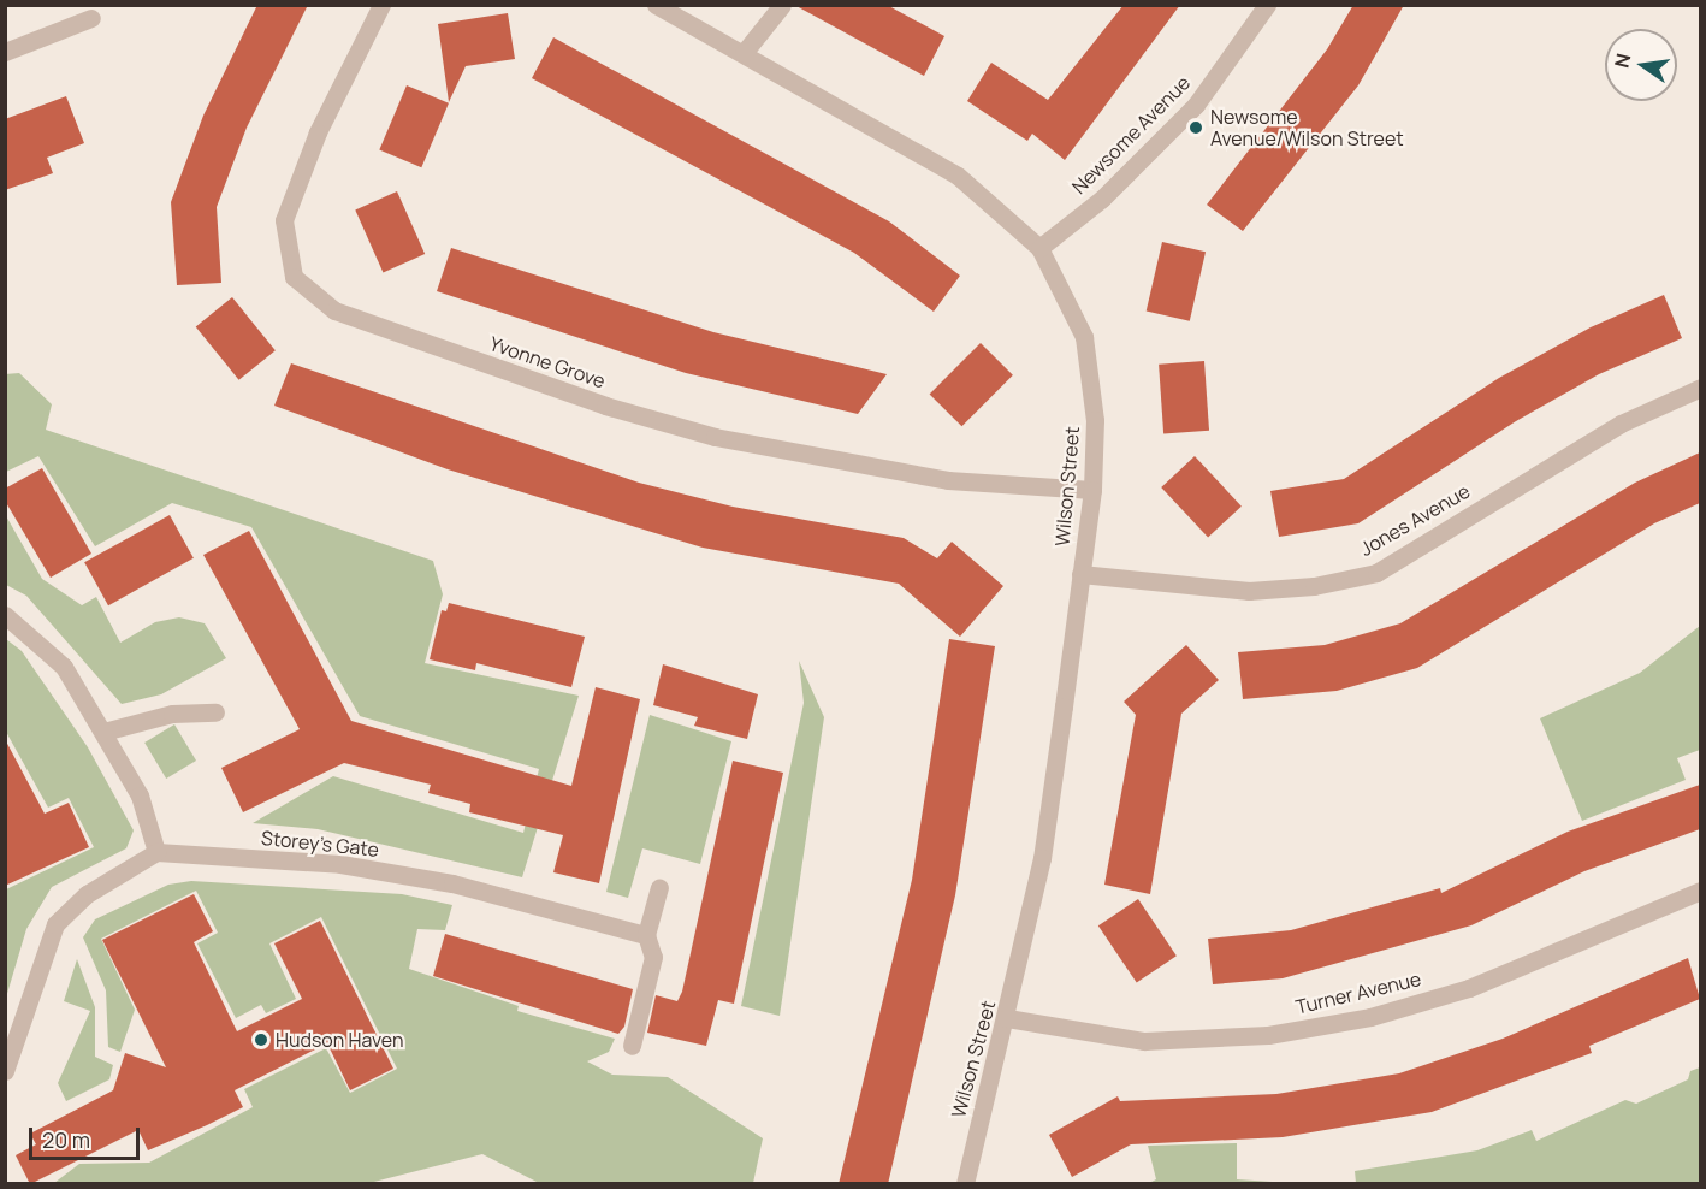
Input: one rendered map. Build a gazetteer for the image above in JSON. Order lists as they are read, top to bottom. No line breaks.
{"streets":{"street":["Newsome Avenue","Yvonne Grove","Wilson Street","Jones Avenue","Storey's Gate","Turner Avenue"]},"crossings":[["Newsome Avenue","Wilson Street"],["Yvonne Grove","Wilson Street"],["Wilson Street","Jones Avenue"],["Wilson Street","Turner Avenue"]],"places":["Newsome Avenue/Wilson Street","Hudson Haven"],"scale_bar":"20 m","north":"left"}
